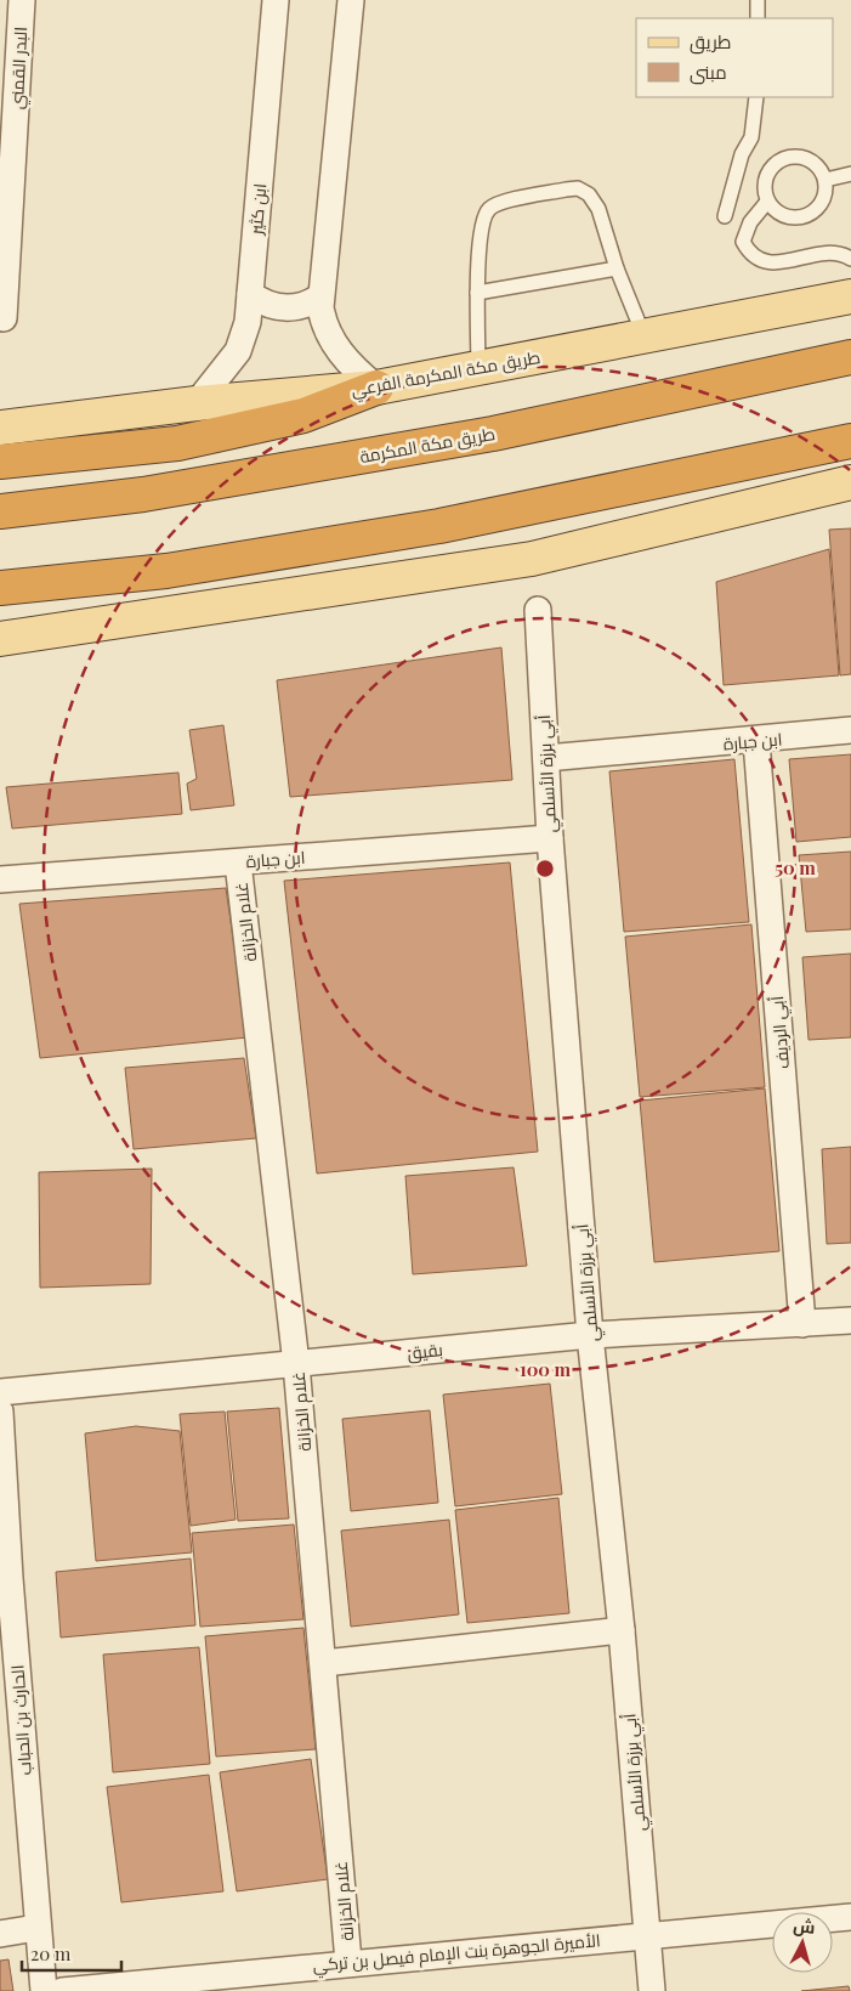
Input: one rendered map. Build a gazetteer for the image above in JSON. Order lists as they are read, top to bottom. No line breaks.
{"streets":{"highway":["طريق مكة المكرمة"],"main road":["طريق مكة المكرمة الفرعي"],"street":["البدر القمني","ابن كثير","ابن جبارة","أبي برزة الأسلمي","غلام الخزانة","أبي الرديف","بقيق","الحارث بن الحباب","الأميرة الجوهرة بنت الإمام فيصل بن تركي"]},"crossings":[["ابن كثير","طريق مكة المكرمة الفرعي"],["ابن جبارة","أبي برزة الأسلمي"],["ابن جبارة","غلام الخزانة"],["ابن جبارة","أبي الرديف"],["أبي برزة الأسلمي","بقيق"],["أبي برزة الأسلمي","الأميرة الجوهرة بنت الإمام فيصل بن تركي"],["غلام الخزانة","بقيق"],["غلام الخزانة","الأميرة الجوهرة بنت الإمام فيصل بن تركي"],["أبي الرديف","بقيق"]],"legend":["طريق","مبنى"],"scale_bar":"20 m","north":"top","rings":["50 m","100 m"]}
